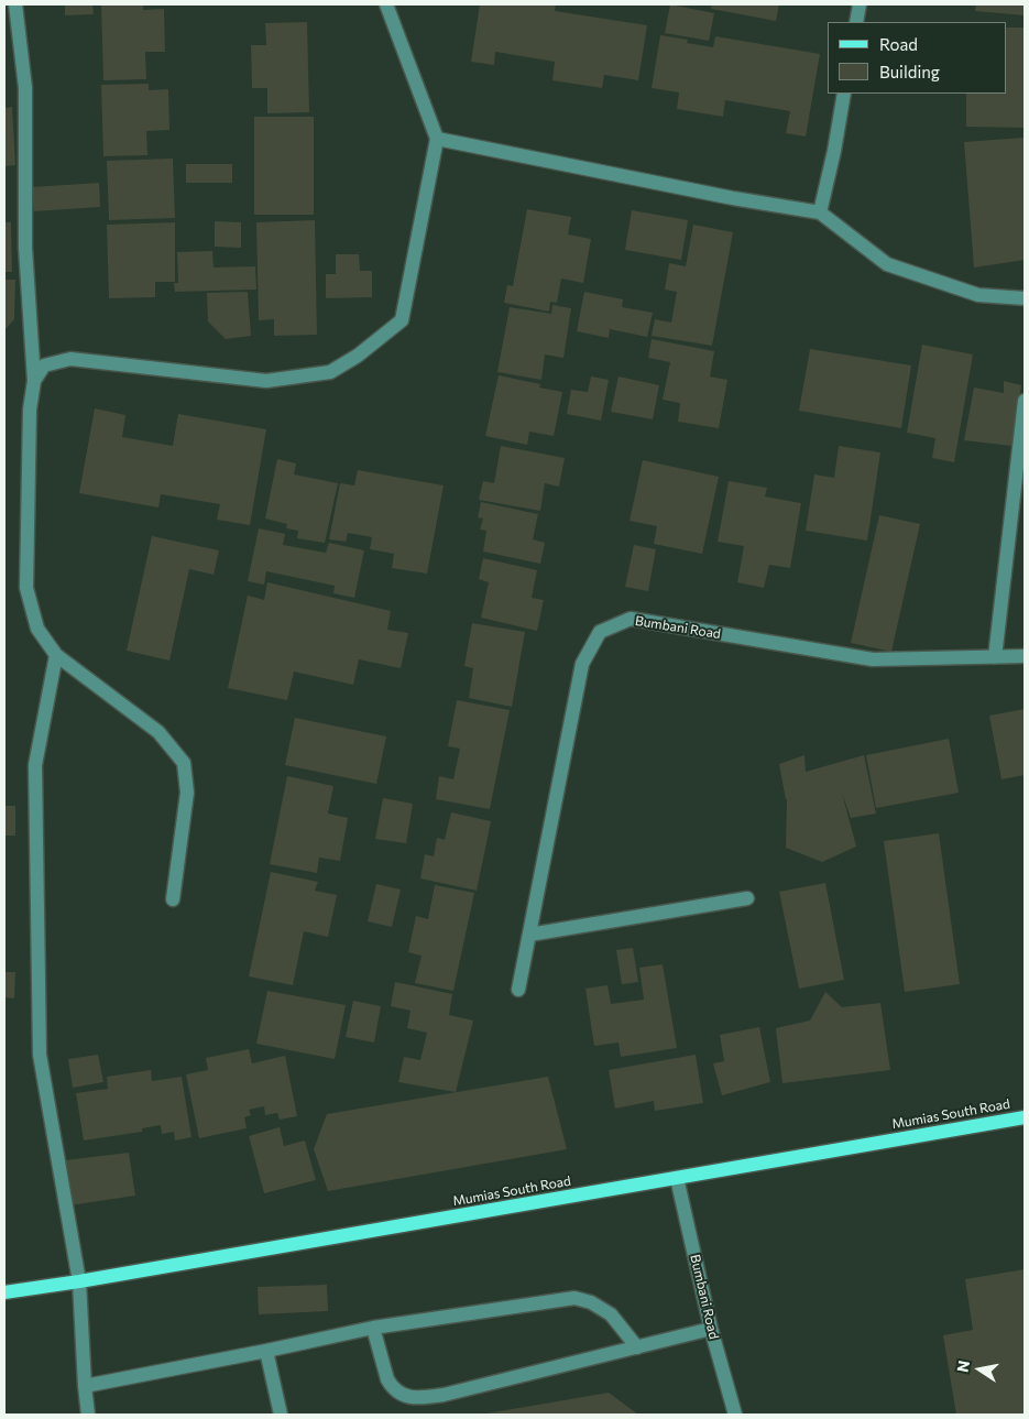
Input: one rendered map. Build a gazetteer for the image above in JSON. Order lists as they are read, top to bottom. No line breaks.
{"streets":{"main road":["Mumias South Road"],"street":["Bumbani Road"]},"crossings":[["Bumbani Road","Mumias South Road"]],"legend":["Road","Building"],"north":"left"}
